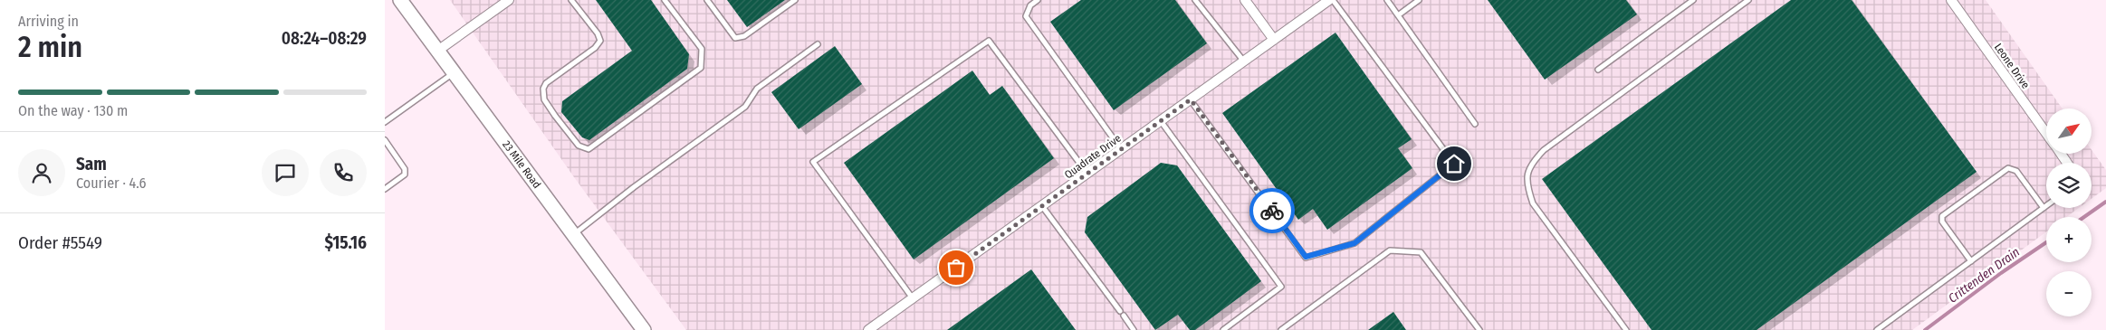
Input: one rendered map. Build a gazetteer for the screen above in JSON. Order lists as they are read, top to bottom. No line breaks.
{"streets":{"main road":["23 Mile Road"],"street":["Leone Drive","Quadrate Drive"]},"water":["Crittenden Drain"],"north":"top right","page":{"heading":["2 min","Arriving in","08:24–08:29"],"panel":["Sam","Courier · 4.6","Order #5549","$15.16"],"bar":"On the way · 130 m","map_buttons":["+","−"]}}
